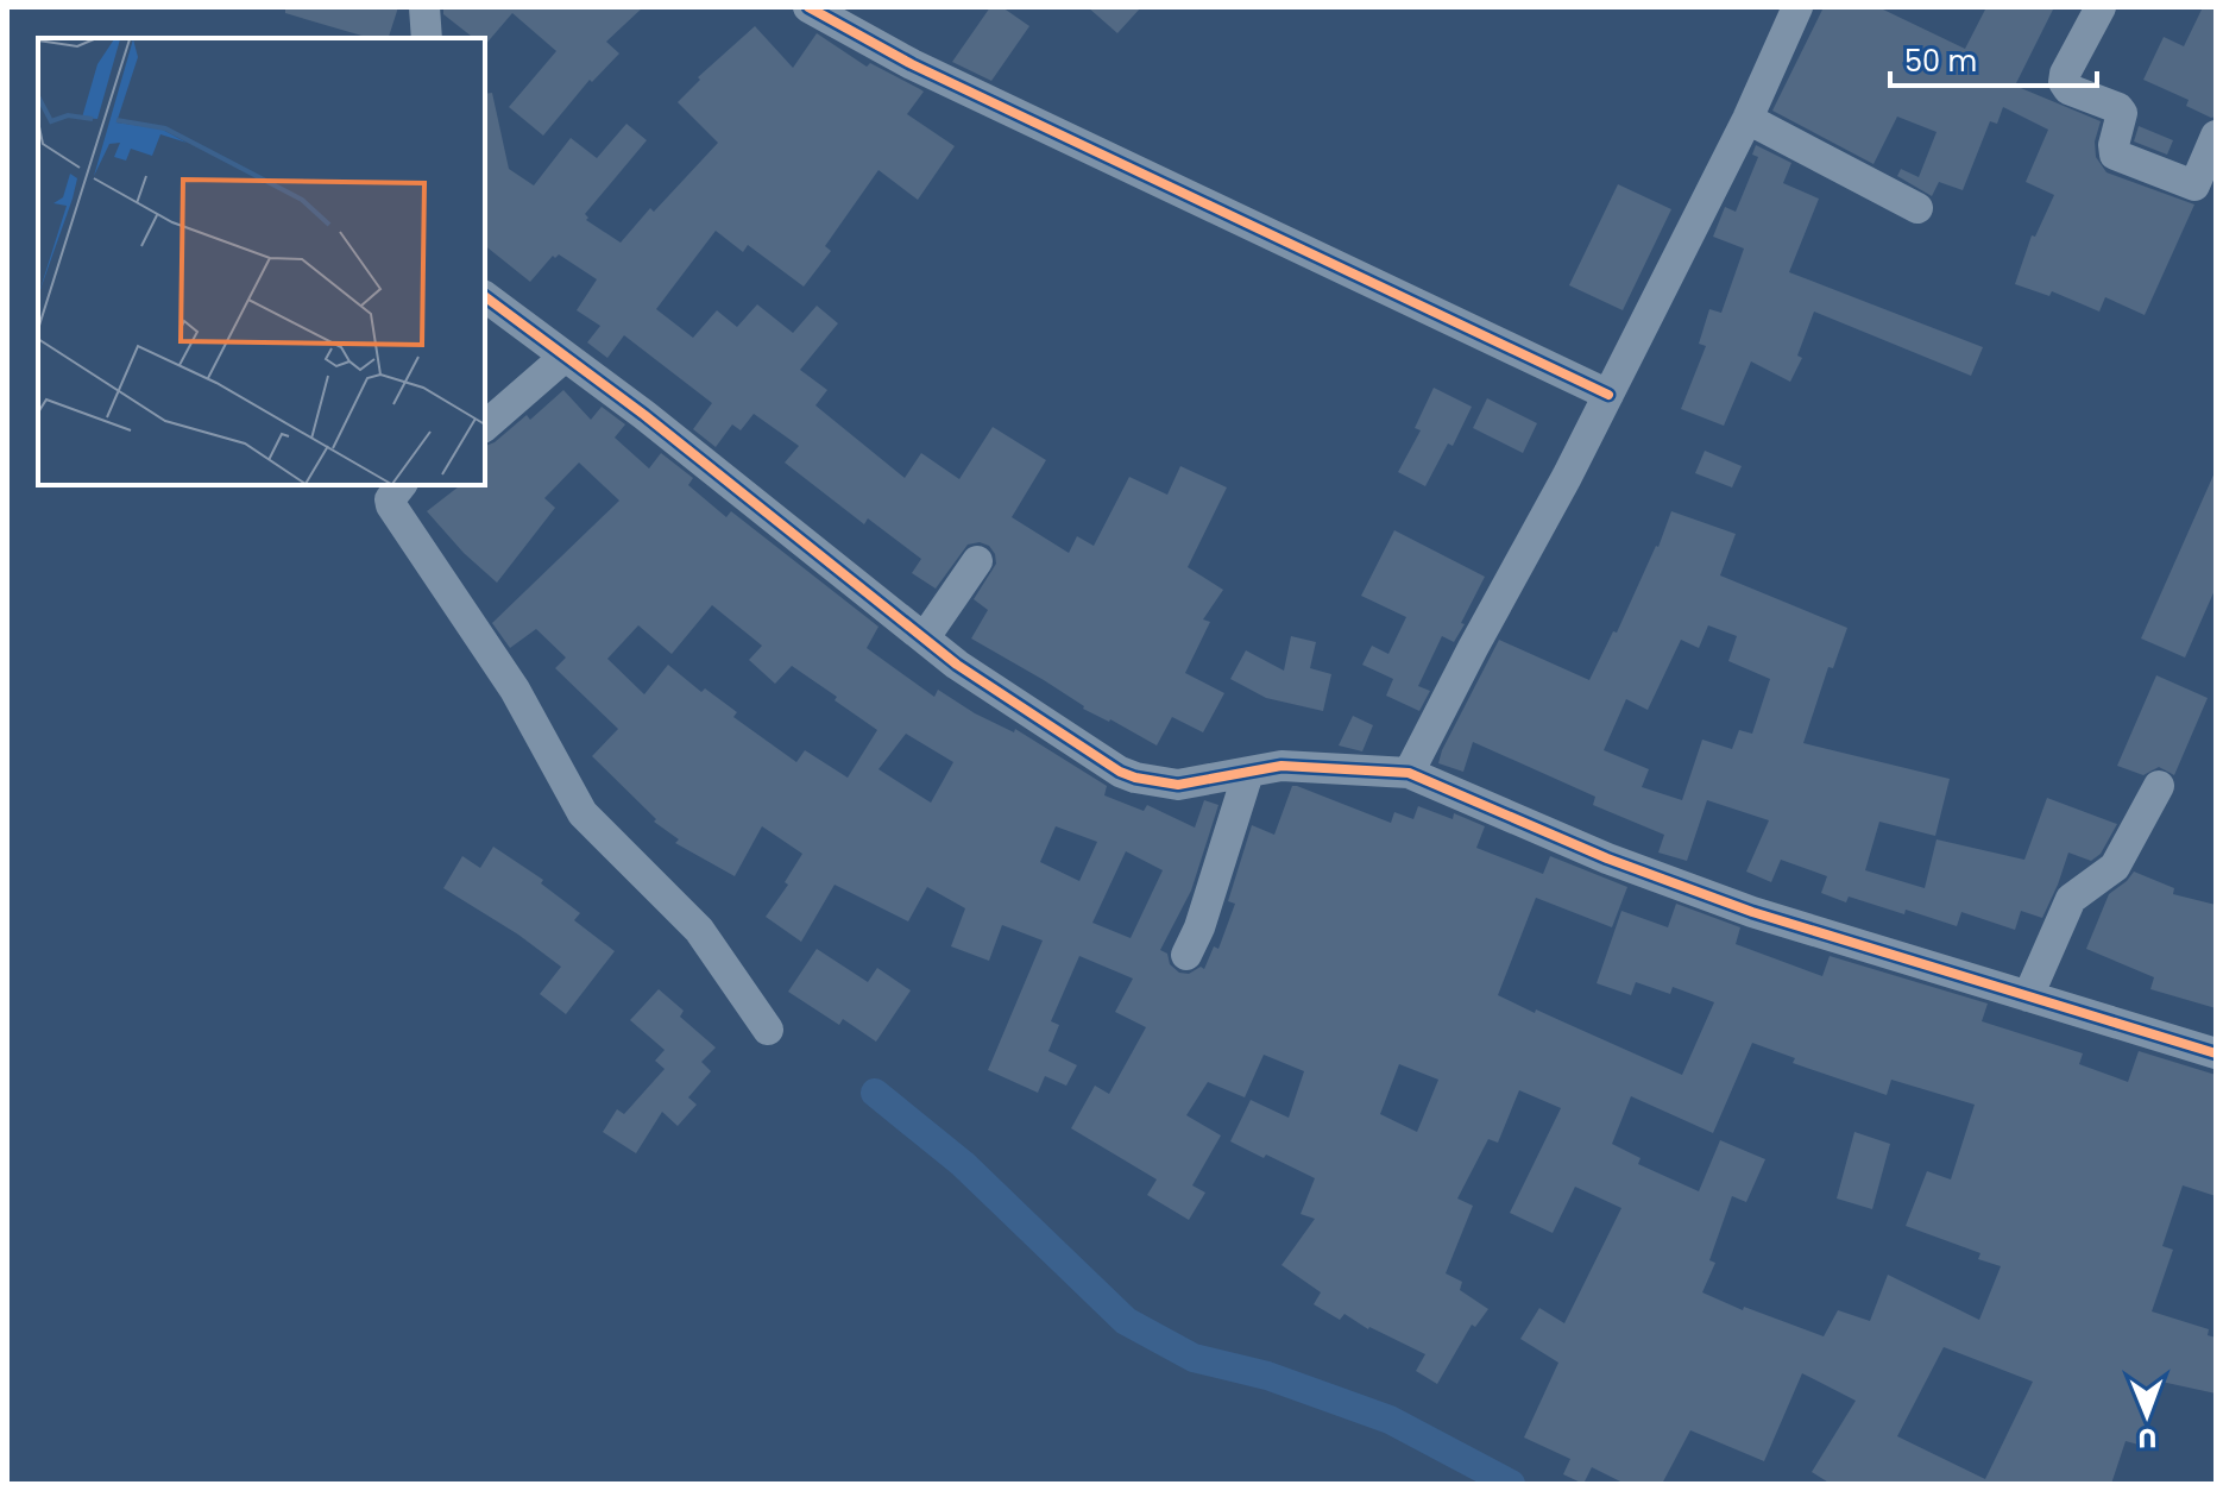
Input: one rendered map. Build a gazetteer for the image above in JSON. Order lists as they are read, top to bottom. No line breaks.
{"scale_bar":"50 m","north":"bottom"}
